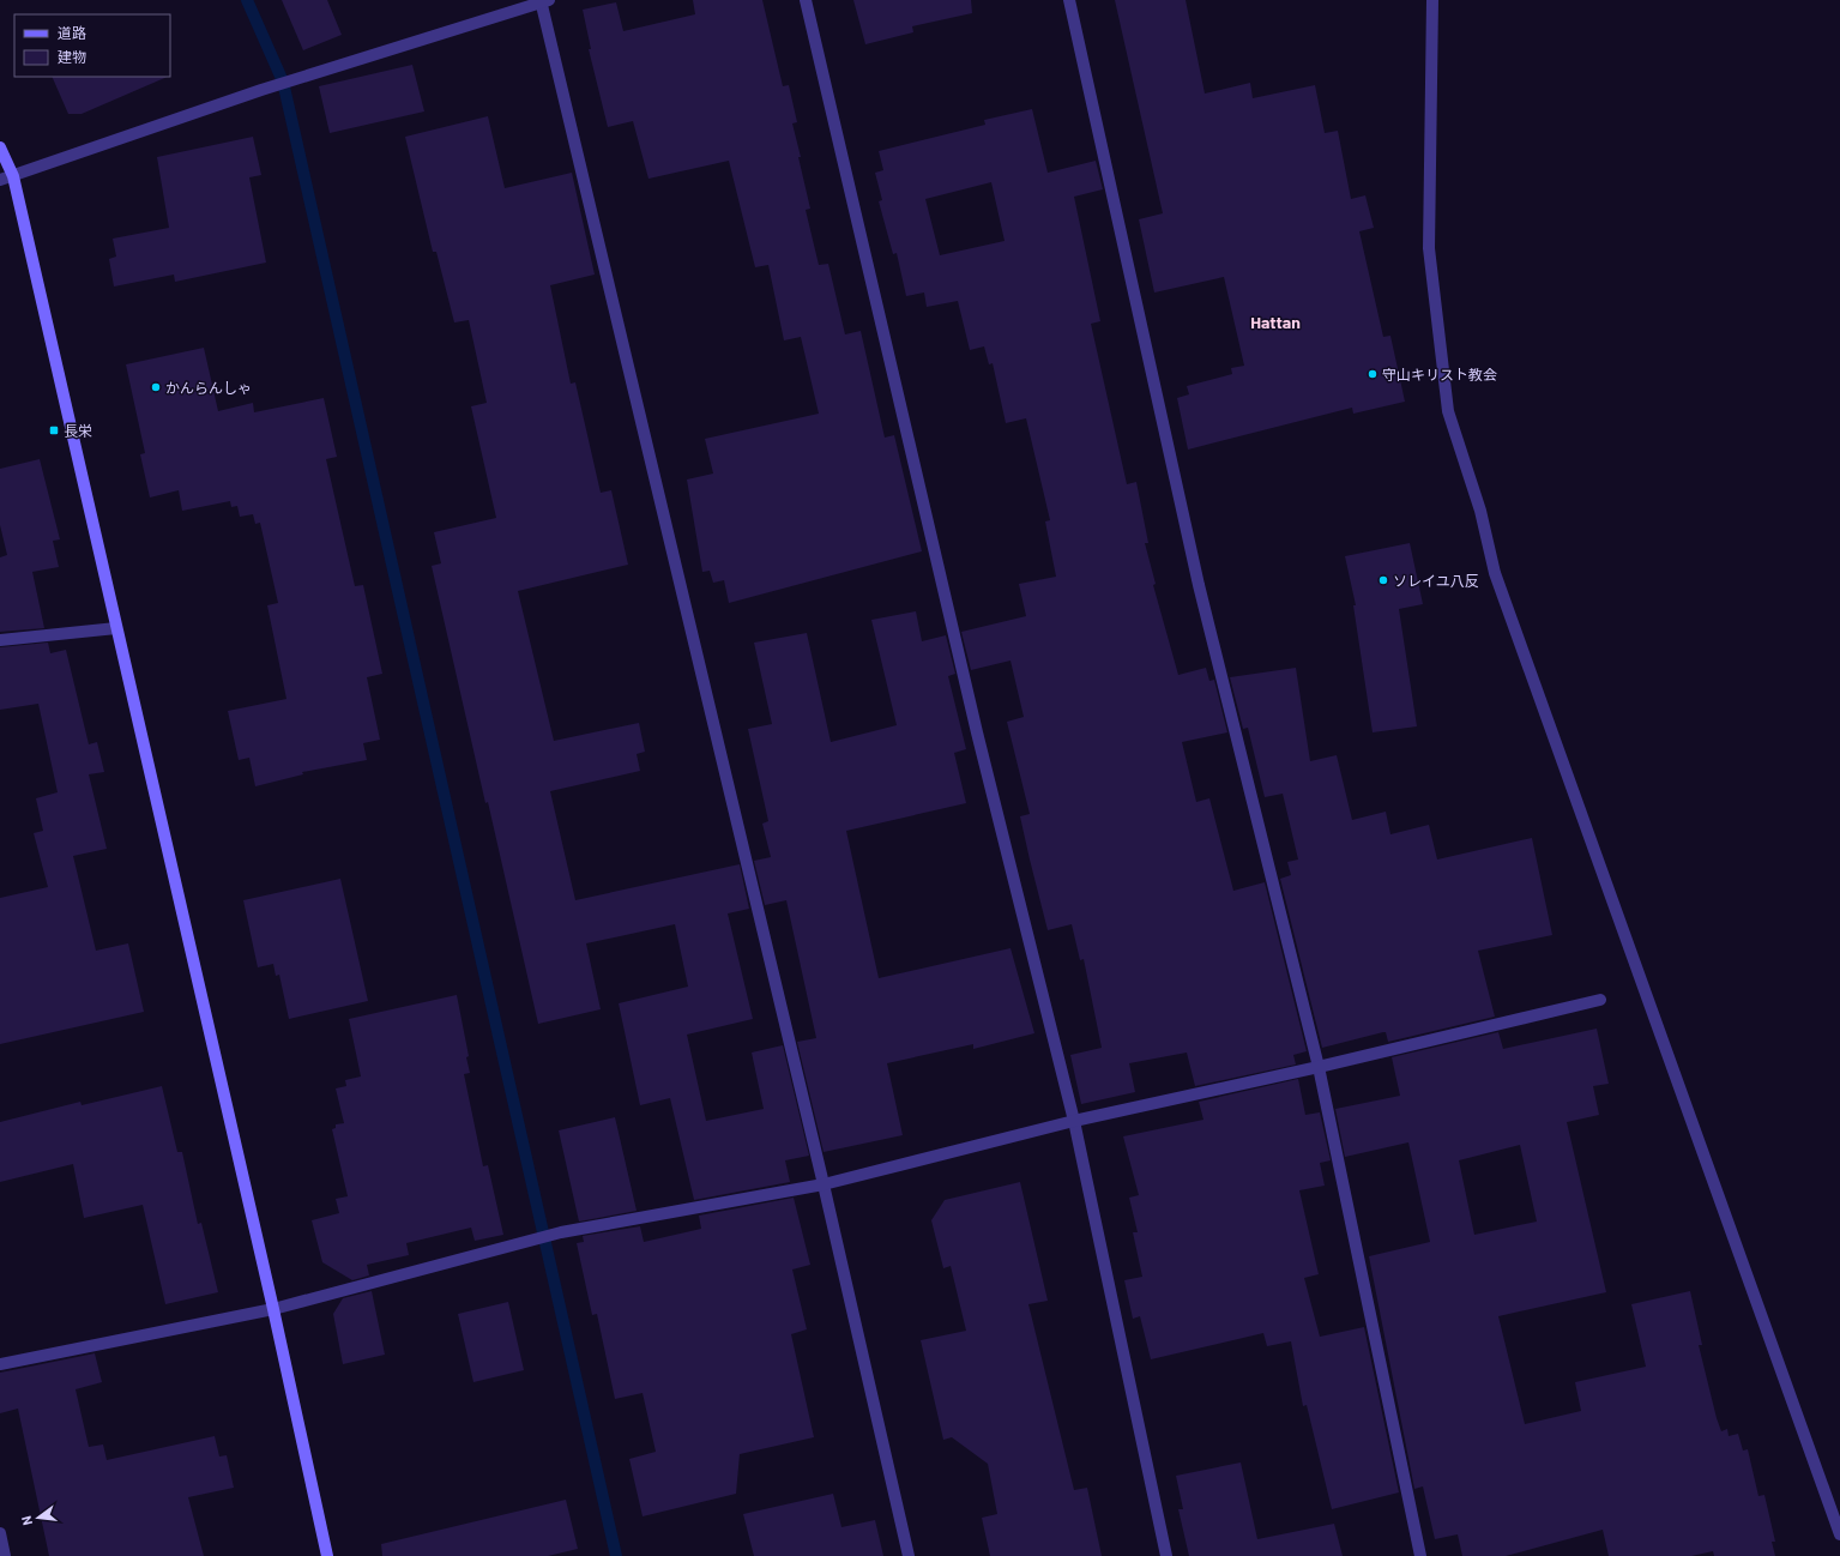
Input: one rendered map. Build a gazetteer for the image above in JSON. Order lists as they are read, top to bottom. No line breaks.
{"districts":["Hattan"],"places":{"other":["守山キリスト教会","かんらんしゃ","ソレイユ八反"],"transit":["長栄"]},"legend":["道路","建物"],"north":"left"}
